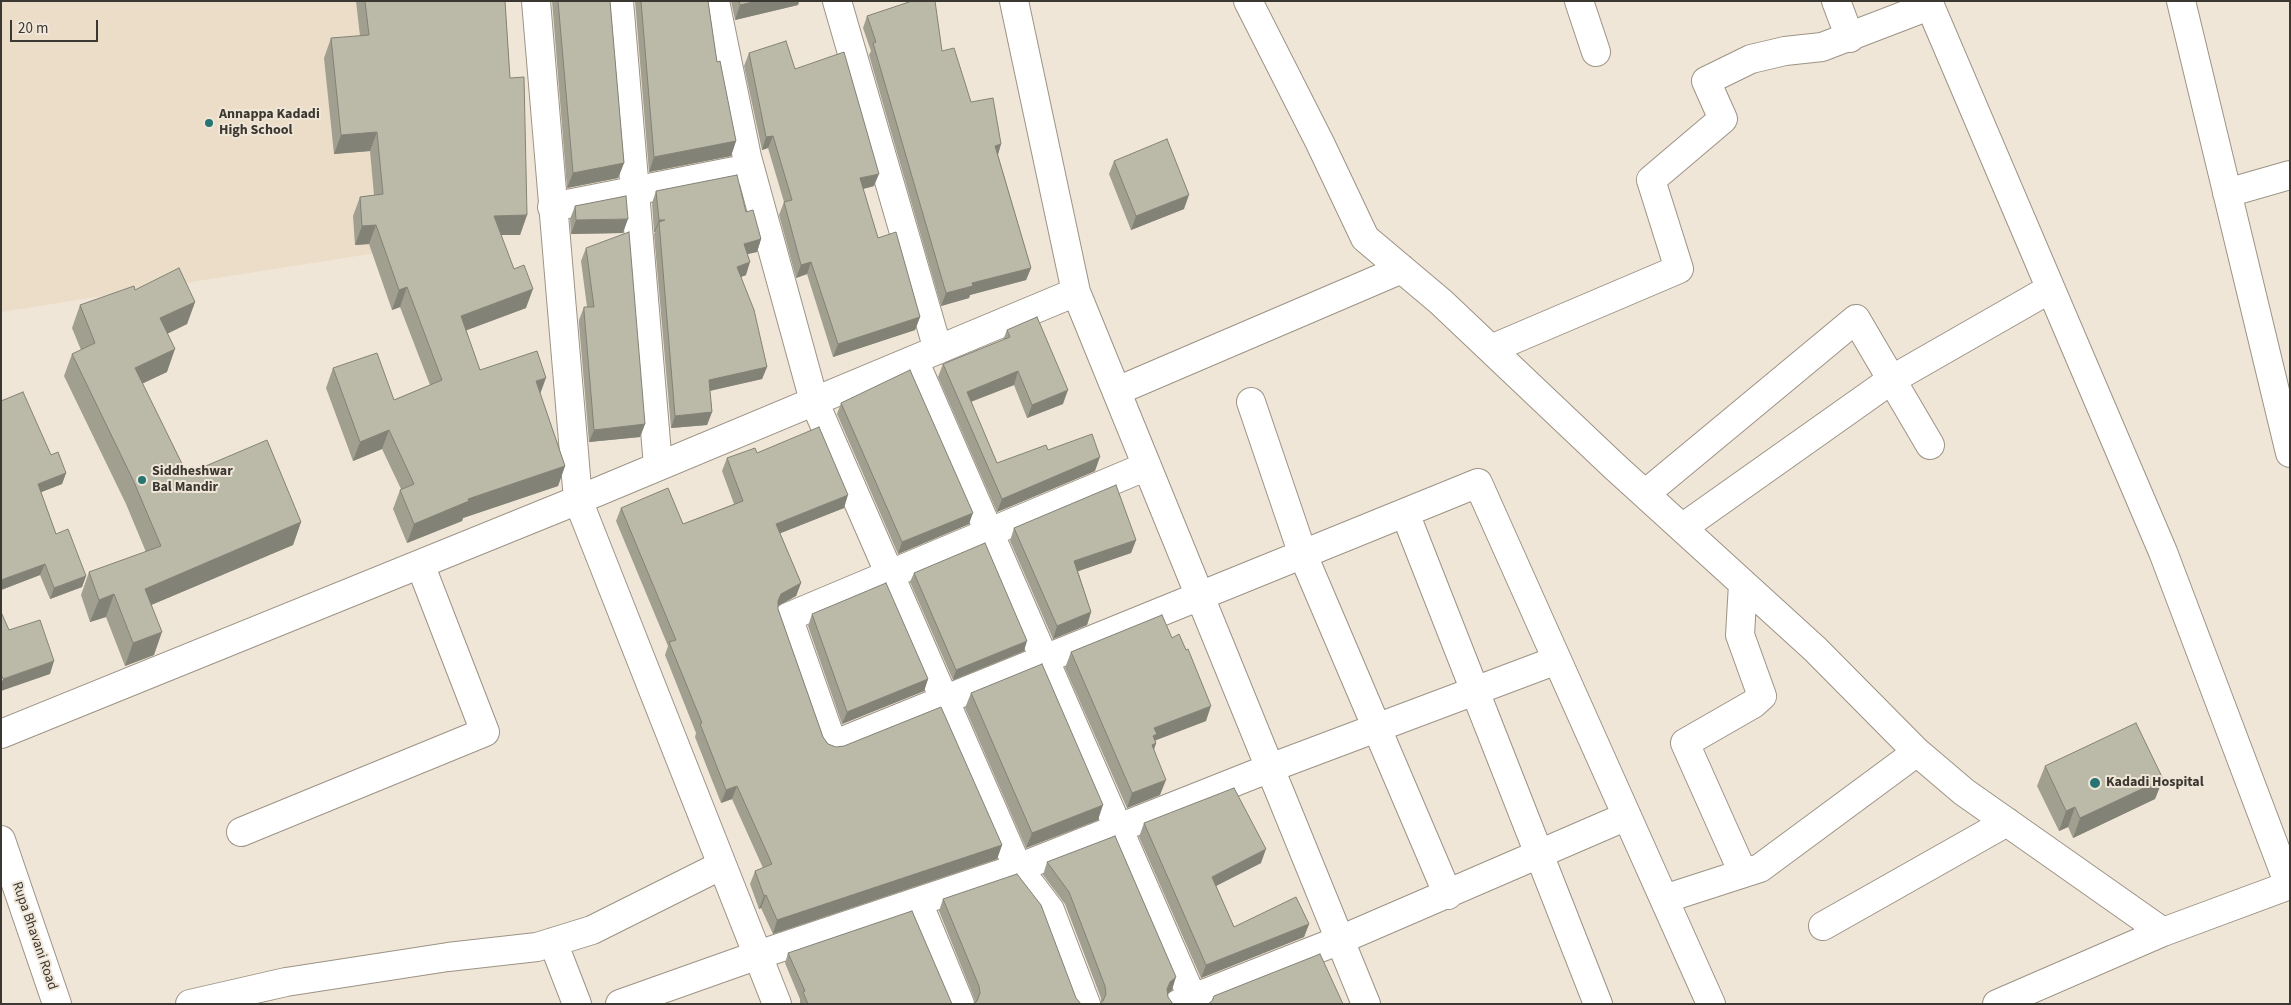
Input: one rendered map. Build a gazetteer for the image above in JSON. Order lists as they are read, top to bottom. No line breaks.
{"streets":{"street":["Rupa Bhavani Road"]},"places":["Annappa Kadadi High School","Siddheshwar Bal Mandir","Kadadi Hospital"],"scale_bar":"20 m"}
